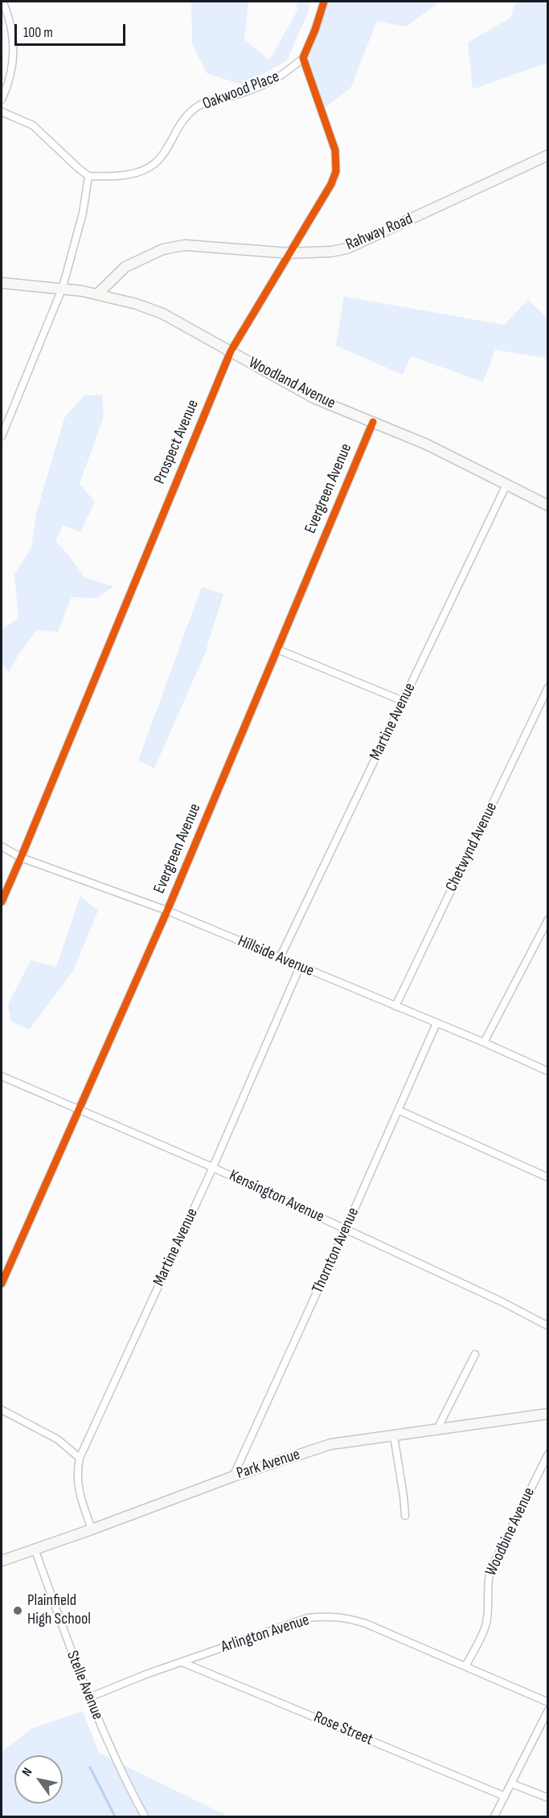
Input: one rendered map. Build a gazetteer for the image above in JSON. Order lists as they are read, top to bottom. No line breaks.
{"streets":{"street":["Oakwood Place","Rahway Road","Woodland Avenue","Prospect Avenue","Evergreen Avenue","Martine Avenue","Chetwynd Avenue","Hillside Avenue","Kensington Avenue","Thornton Avenue","Park Avenue","Woodbine Avenue","Arlington Avenue","Stelle Avenue","Rose Street"]},"crossings":[["Oakwood Place","Prospect Avenue"],["Rahway Road","Woodland Avenue"],["Rahway Road","Prospect Avenue"],["Woodland Avenue","Prospect Avenue"],["Woodland Avenue","Evergreen Avenue"],["Woodland Avenue","Martine Avenue"],["Prospect Avenue","Hillside Avenue"],["Evergreen Avenue","Hillside Avenue"],["Evergreen Avenue","Kensington Avenue"],["Martine Avenue","Hillside Avenue"],["Martine Avenue","Kensington Avenue"],["Martine Avenue","Park Avenue"],["Chetwynd Avenue","Hillside Avenue"],["Hillside Avenue","Thornton Avenue"],["Kensington Avenue","Thornton Avenue"],["Thornton Avenue","Park Avenue"],["Park Avenue","Stelle Avenue"],["Woodbine Avenue","Arlington Avenue"],["Arlington Avenue","Stelle Avenue"],["Arlington Avenue","Rose Street"]],"places":["Plainfield High School"],"scale_bar":"100 m","north":"top left"}
